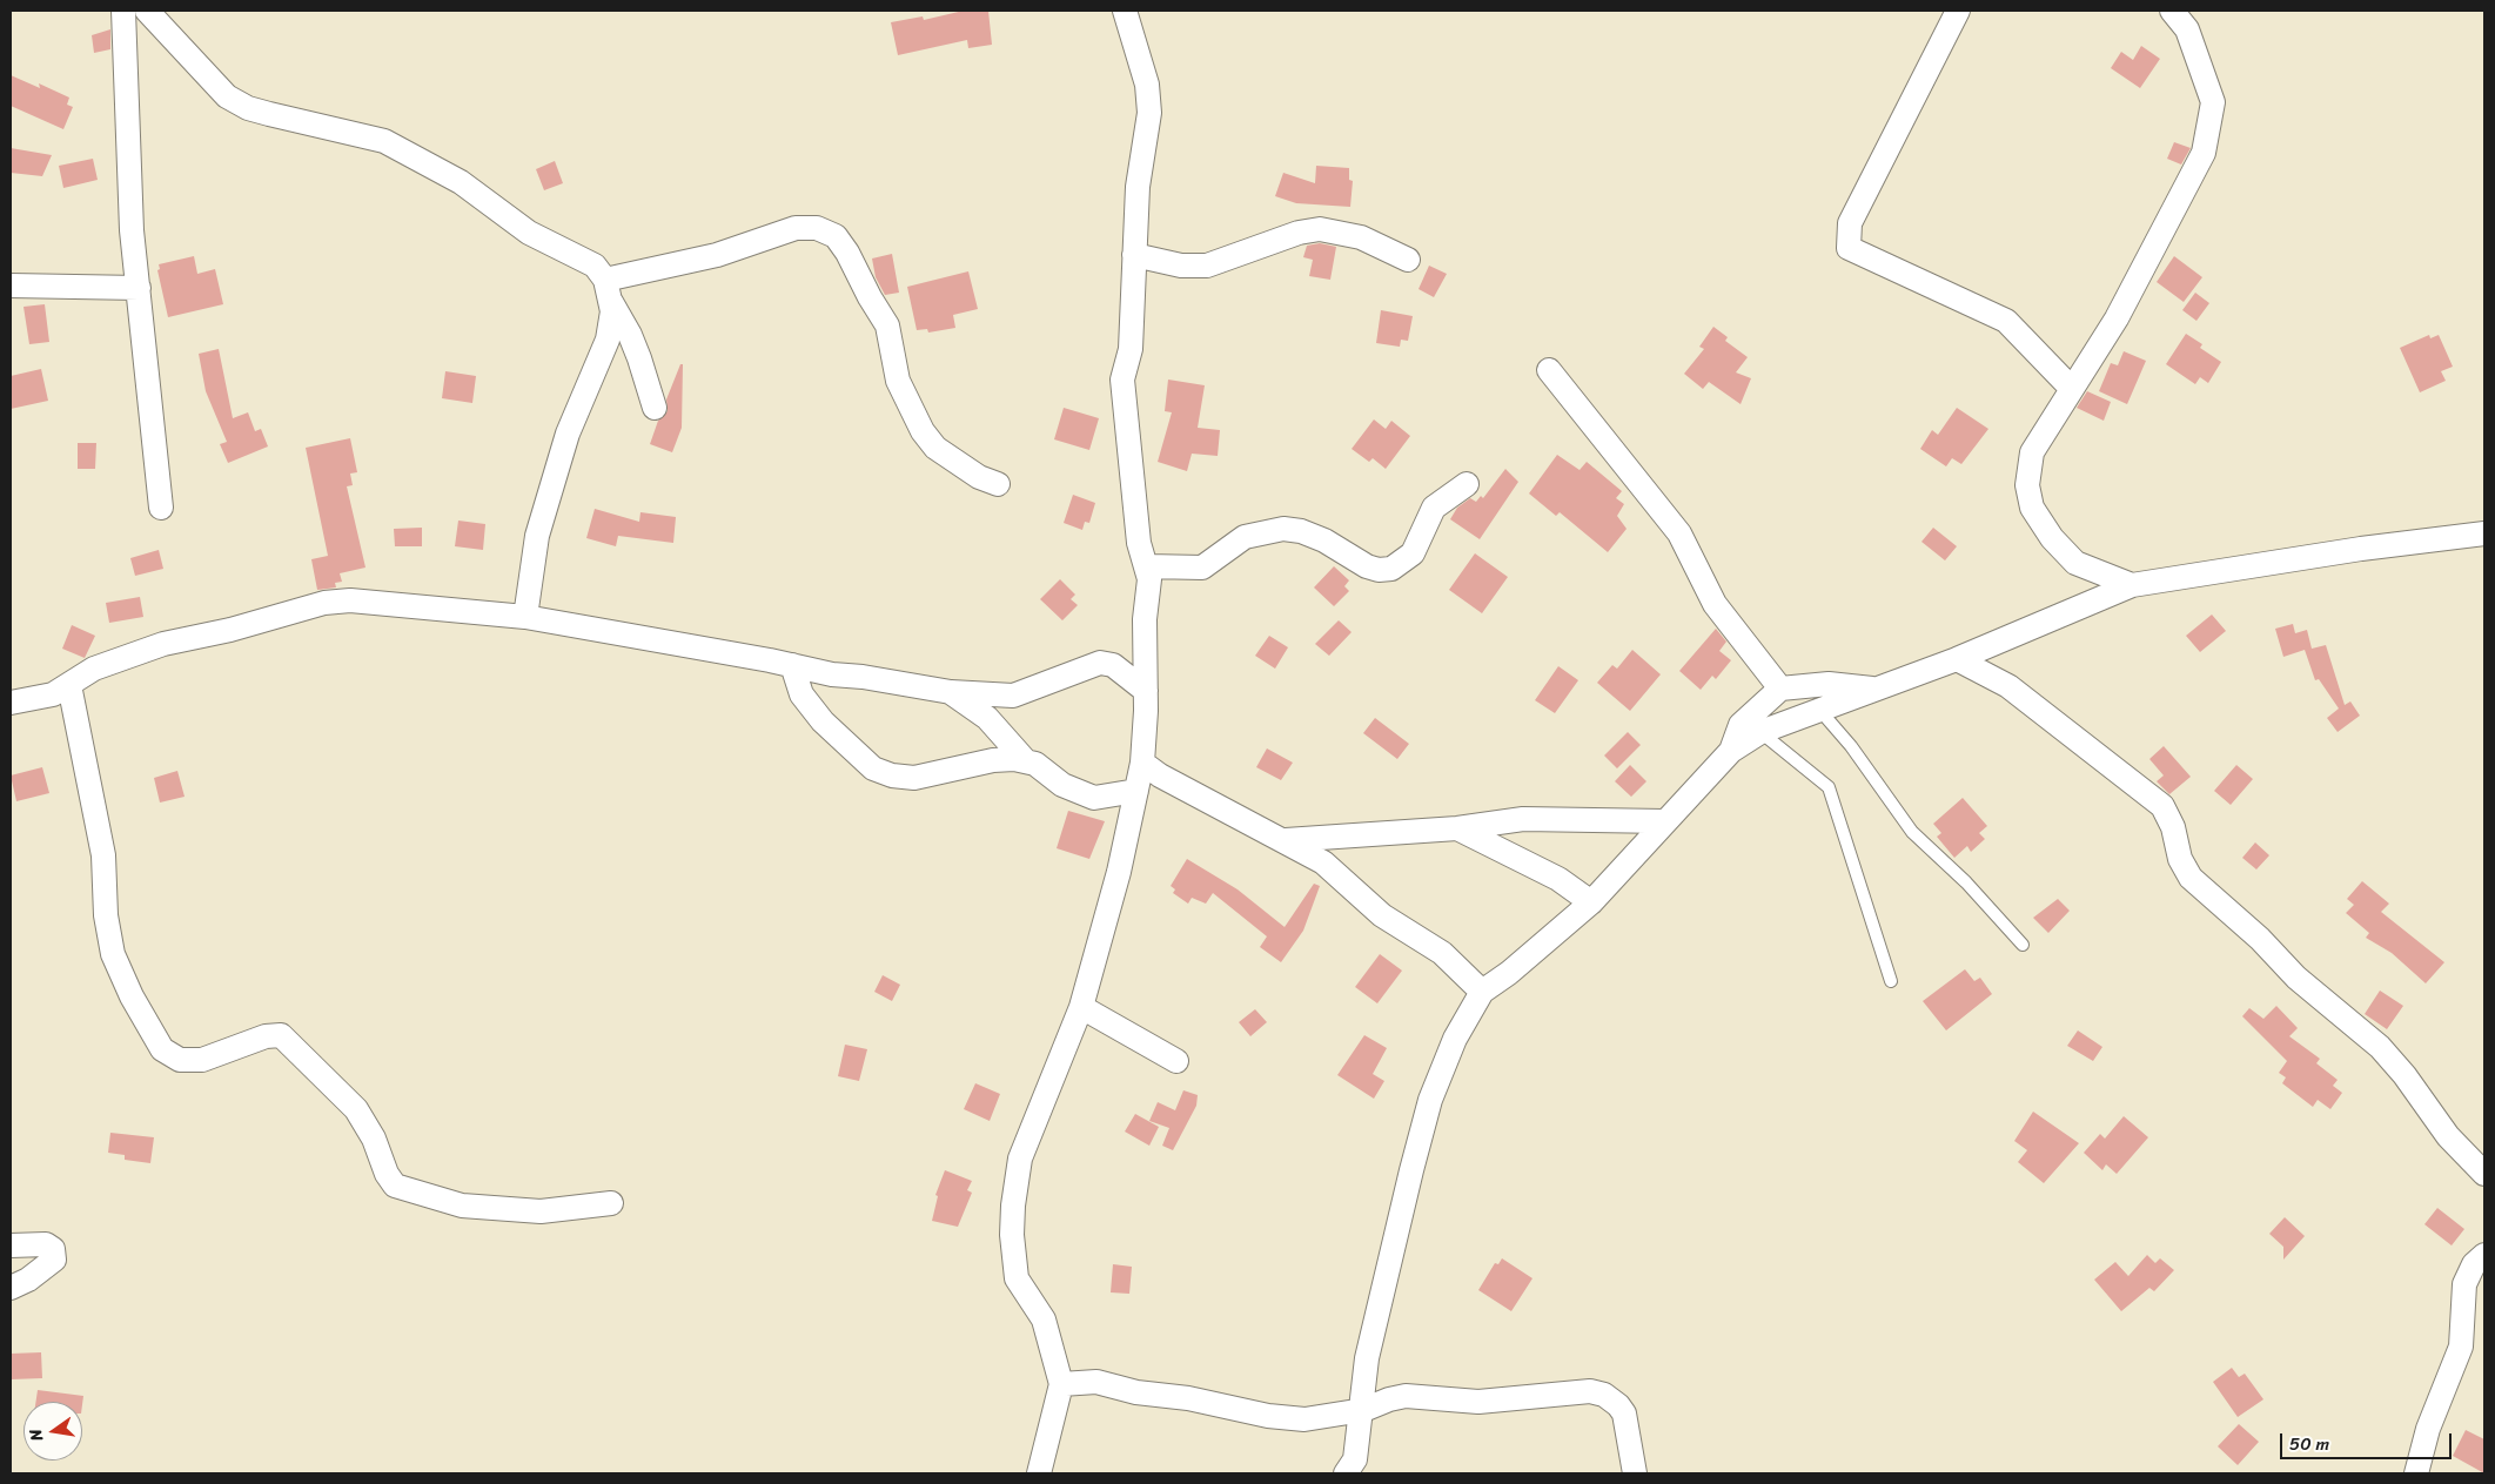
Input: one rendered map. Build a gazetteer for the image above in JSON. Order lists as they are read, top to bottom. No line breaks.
{"scale_bar":"50 m","north":"left"}
